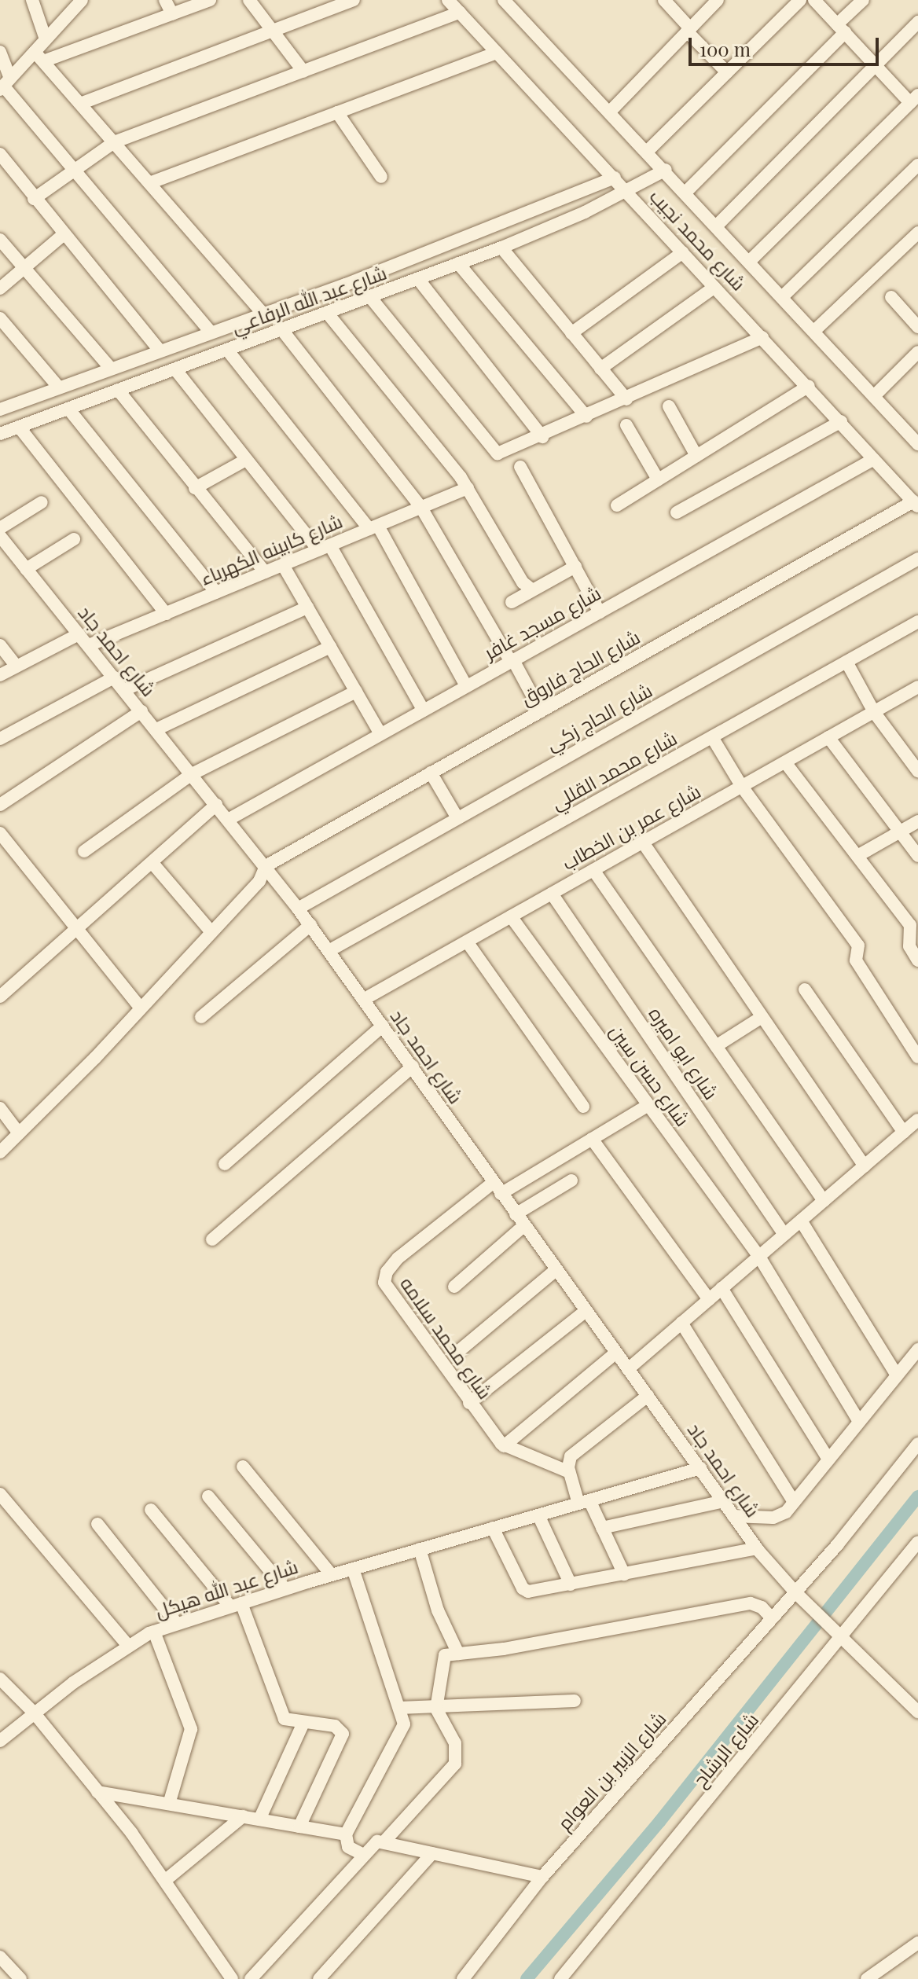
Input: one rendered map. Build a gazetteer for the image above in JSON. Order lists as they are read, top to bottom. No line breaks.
{"streets":{"street":["شارع محمد نجيب","شارع عبد الله الرفاعي","شارع كابينه الكهرباء","شارع مسجد غافر","شارع احمد جاد","شارع الحاج فاروق","شارع الحاج زكي","شارع محمد القللي","شارع عمر بن الخطاب","شارع ابو اميره","شارع حسن سين","شارع محمد سلامه","شارع عبد الله هيكل","شارع الرشاح","شارع الزبير بن العوام"]},"crossings":[["شارع محمد نجيب","شارع عبد الله الرفاعي"],["شارع محمد نجيب","شارع مسجد غافر"],["شارع محمد نجيب","شارع الحاج فاروق"],["شارع كابينه الكهرباء","شارع احمد جاد"],["شارع مسجد غافر","شارع احمد جاد"],["شارع احمد جاد","شارع الحاج فاروق"],["شارع احمد جاد","شارع الحاج زكي"],["شارع احمد جاد","شارع محمد القللي"],["شارع احمد جاد","شارع عمر بن الخطاب"],["شارع احمد جاد","شارع محمد سلامه"],["شارع احمد جاد","شارع عبد الله هيكل"],["شارع احمد جاد","شارع الرشاح"],["شارع احمد جاد","شارع الزبير بن العوام"],["شارع عمر بن الخطاب","شارع ابو اميره"],["شارع عمر بن الخطاب","شارع حسن سين"]],"scale_bar":"100 m"}
